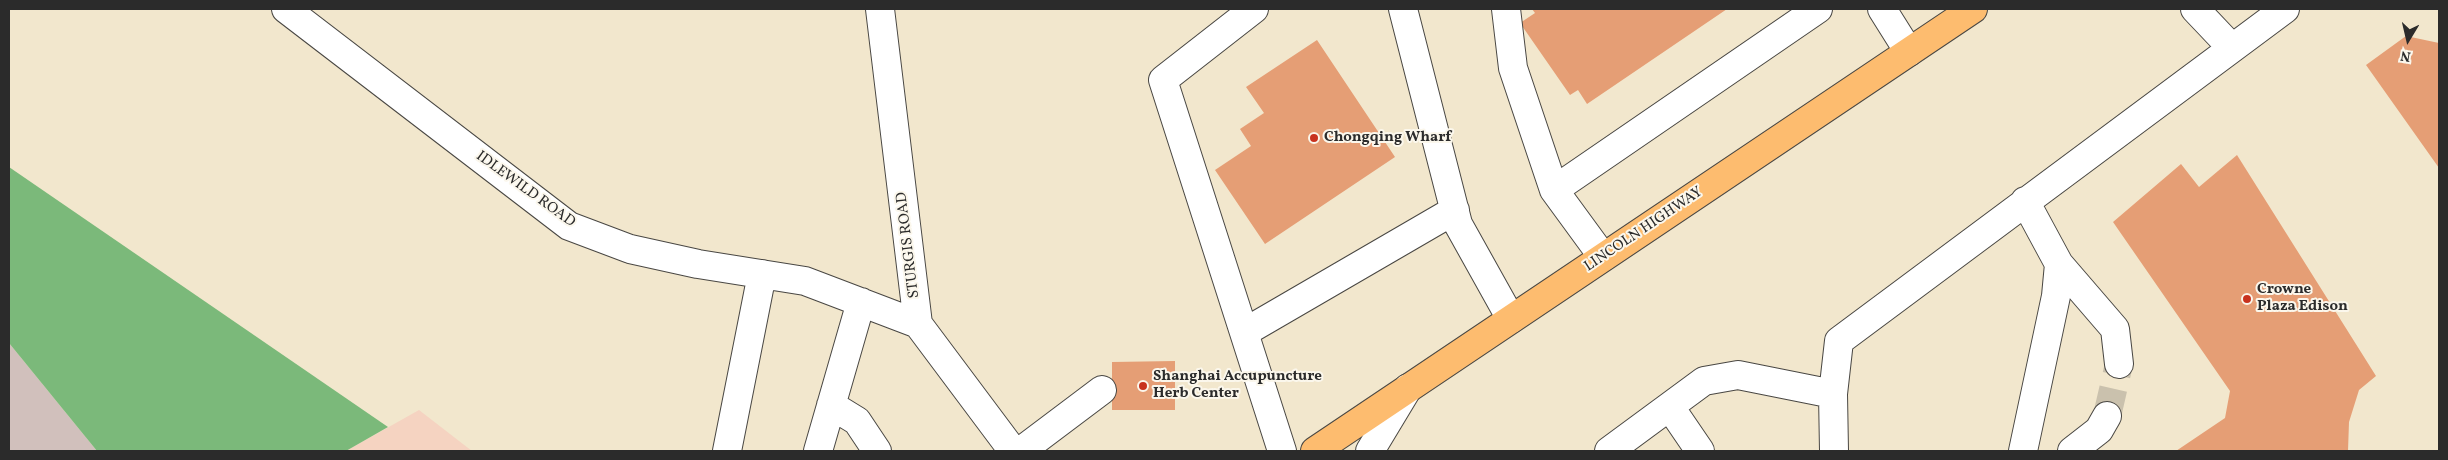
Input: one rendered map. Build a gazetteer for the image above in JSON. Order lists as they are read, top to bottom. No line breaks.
{"streets":{"main road":["LINCOLN HIGHWAY"],"street":["IDLEWILD ROAD","STURGIS ROAD"]},"crossings":[["IDLEWILD ROAD","STURGIS ROAD"]],"places":["Chongqing Wharf","Crowne Plaza Edison","Shanghai Accupuncture Herb Center"],"north":"bottom"}
